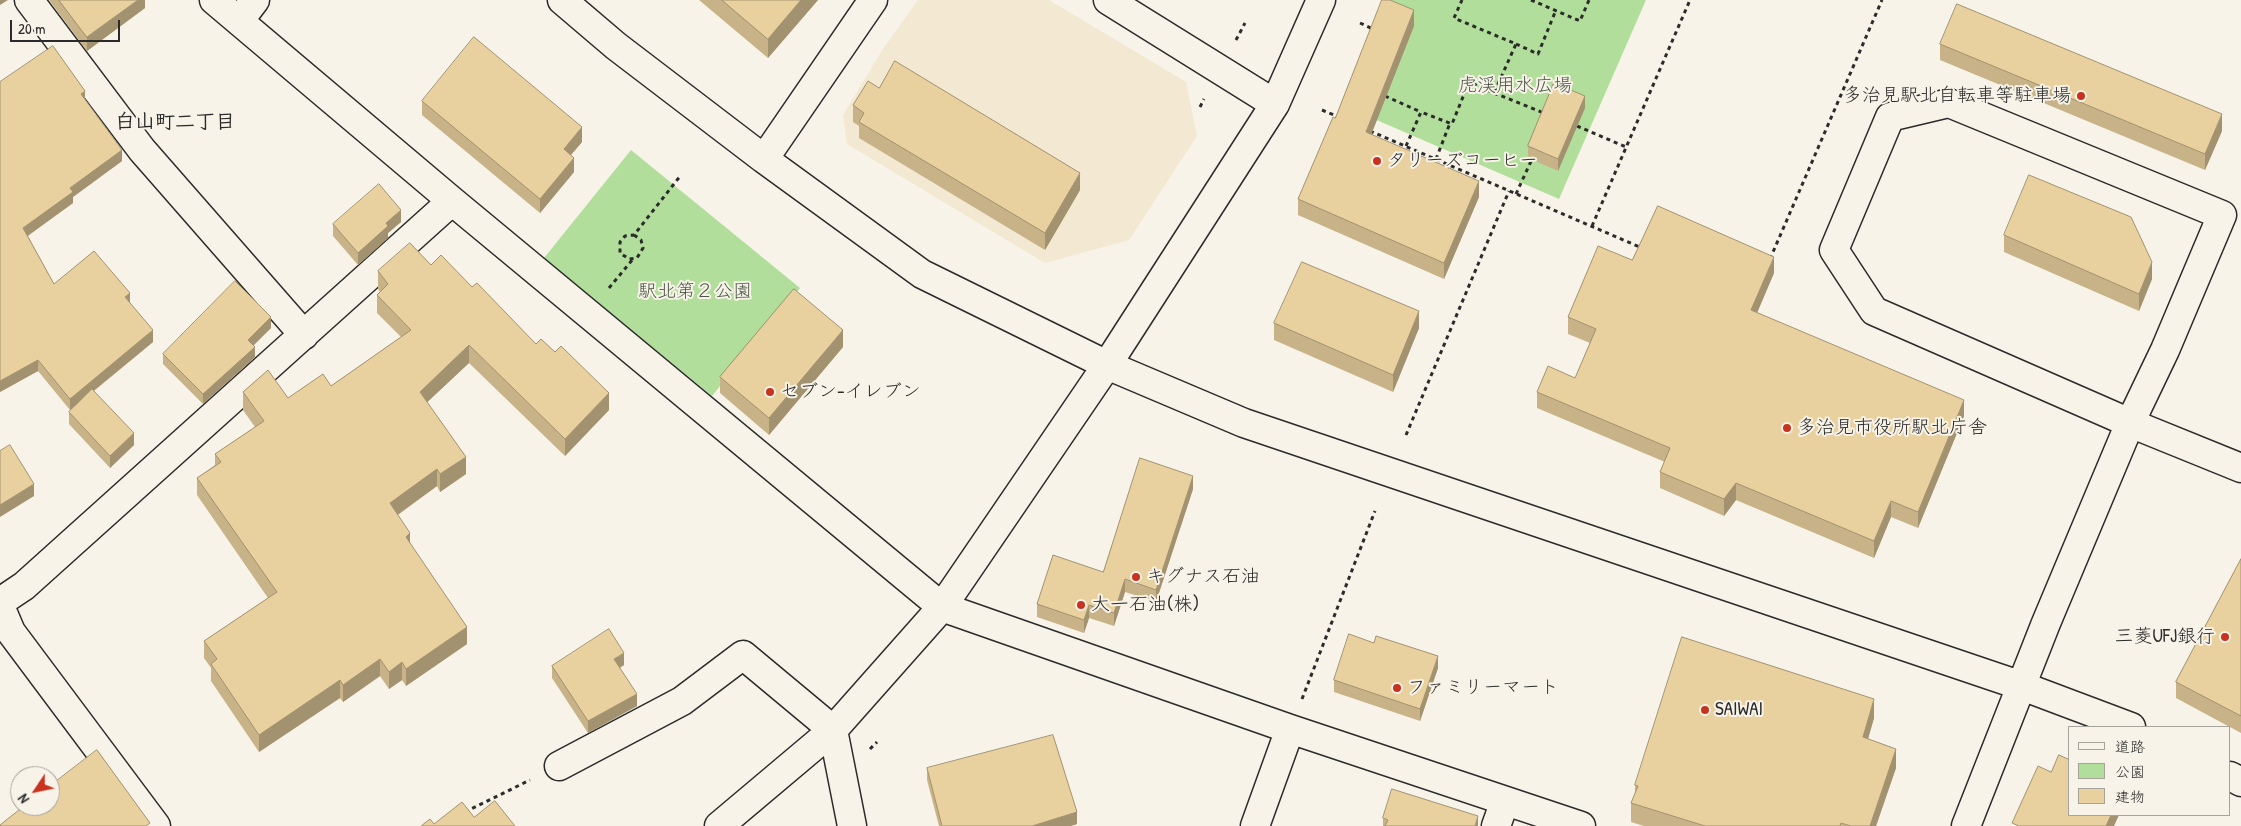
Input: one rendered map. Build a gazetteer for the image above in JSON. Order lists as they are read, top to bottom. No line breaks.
{"districts":["白山町二丁目"],"parks":["虎渓用水広場","駅北第２公園"],"places":["多治見駅北自転車等駐車場","タリーズコーヒー","セブン-イレブン","多治見市役所駅北庁舎","キグナス石油","大一石油(株)","三菱UFJ銀行","ファミリーマート","SAIWAI"],"legend":["道路","公園","建物"],"scale_bar":"20 m","north":"bottom left"}
